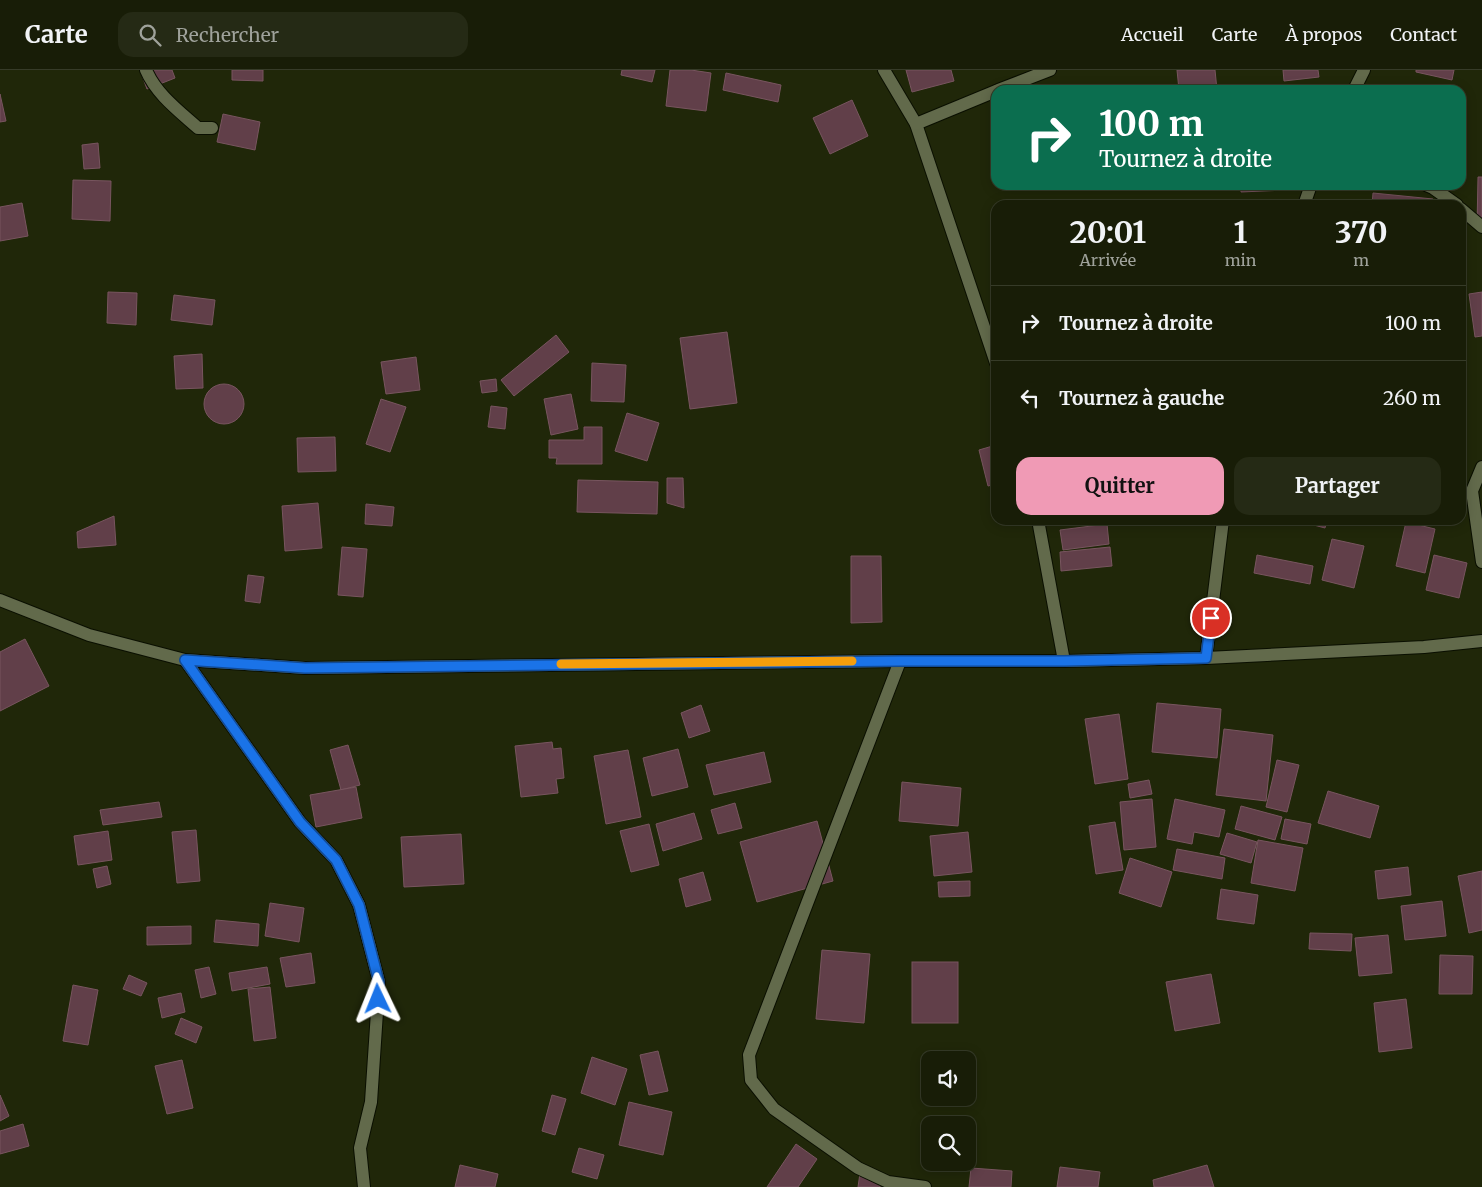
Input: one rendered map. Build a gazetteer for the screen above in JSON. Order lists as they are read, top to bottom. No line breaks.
{"page":{"header":"Carte","search":"Rechercher","nav":["Accueil","Carte","À propos","Contact"],"turn":["100 m","Tournez à droite"],"eta":["20:01","Arrivée","1","min","370","m"],"list":[{"name":"Tournez à droite","value":"100 m"},{"name":"Tournez à gauche","value":"260 m"}],"buttons":["Quitter","Partager"]}}
